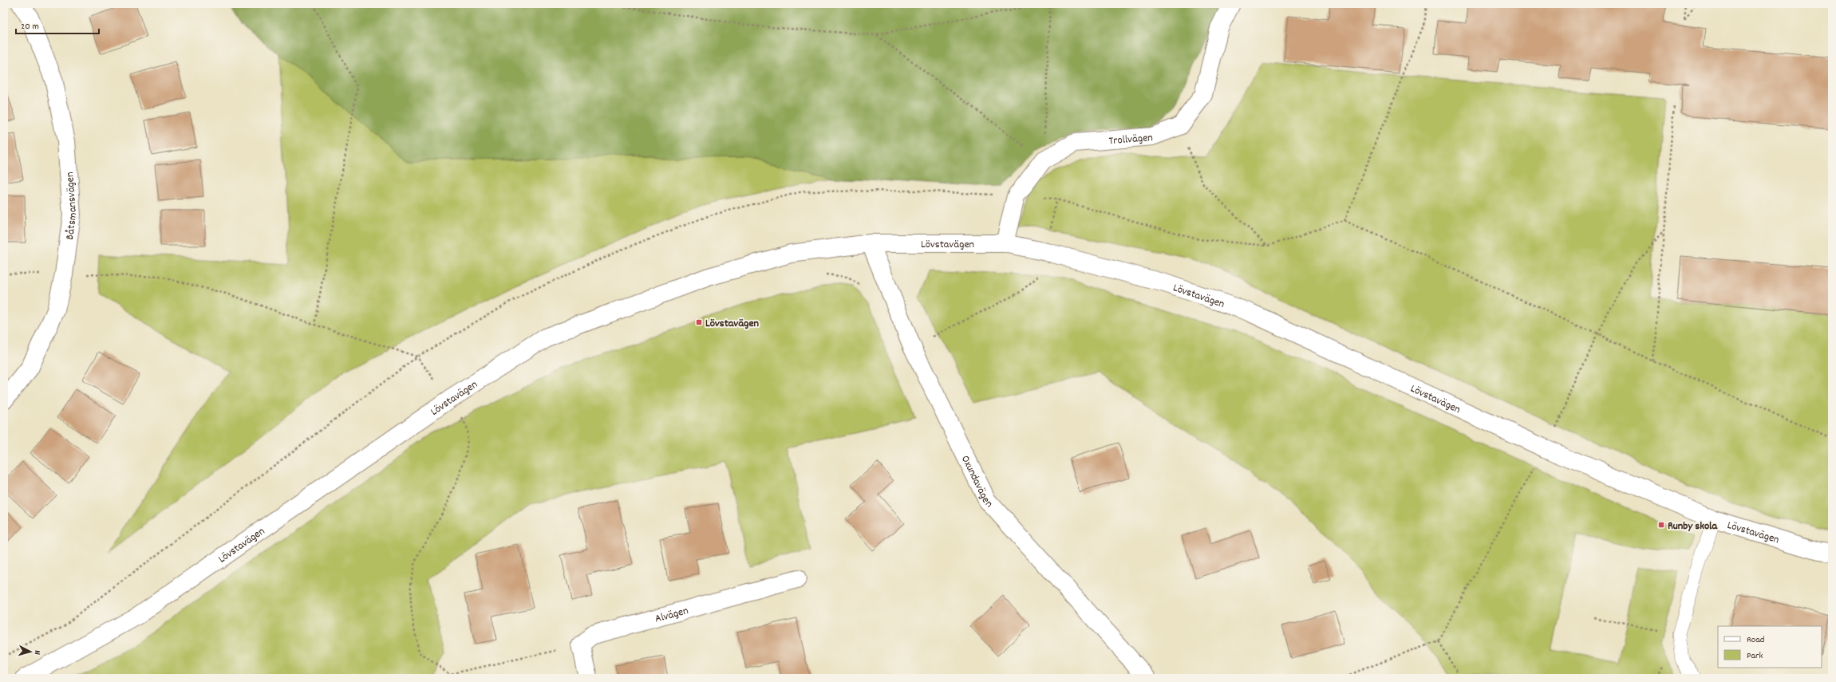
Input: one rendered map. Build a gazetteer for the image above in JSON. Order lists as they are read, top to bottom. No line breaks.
{"streets":{"street":["Trollvägen","Båtsmansvägen","Lövstavägen","Oxundavägen","Alvägen"]},"crossings":[["Trollvägen","Lövstavägen"],["Lövstavägen","Oxundavägen"]],"places":{"transit":["Lövstavägen","Runby skola"]},"legend":["Road","Park"],"scale_bar":"20 m","north":"right"}
